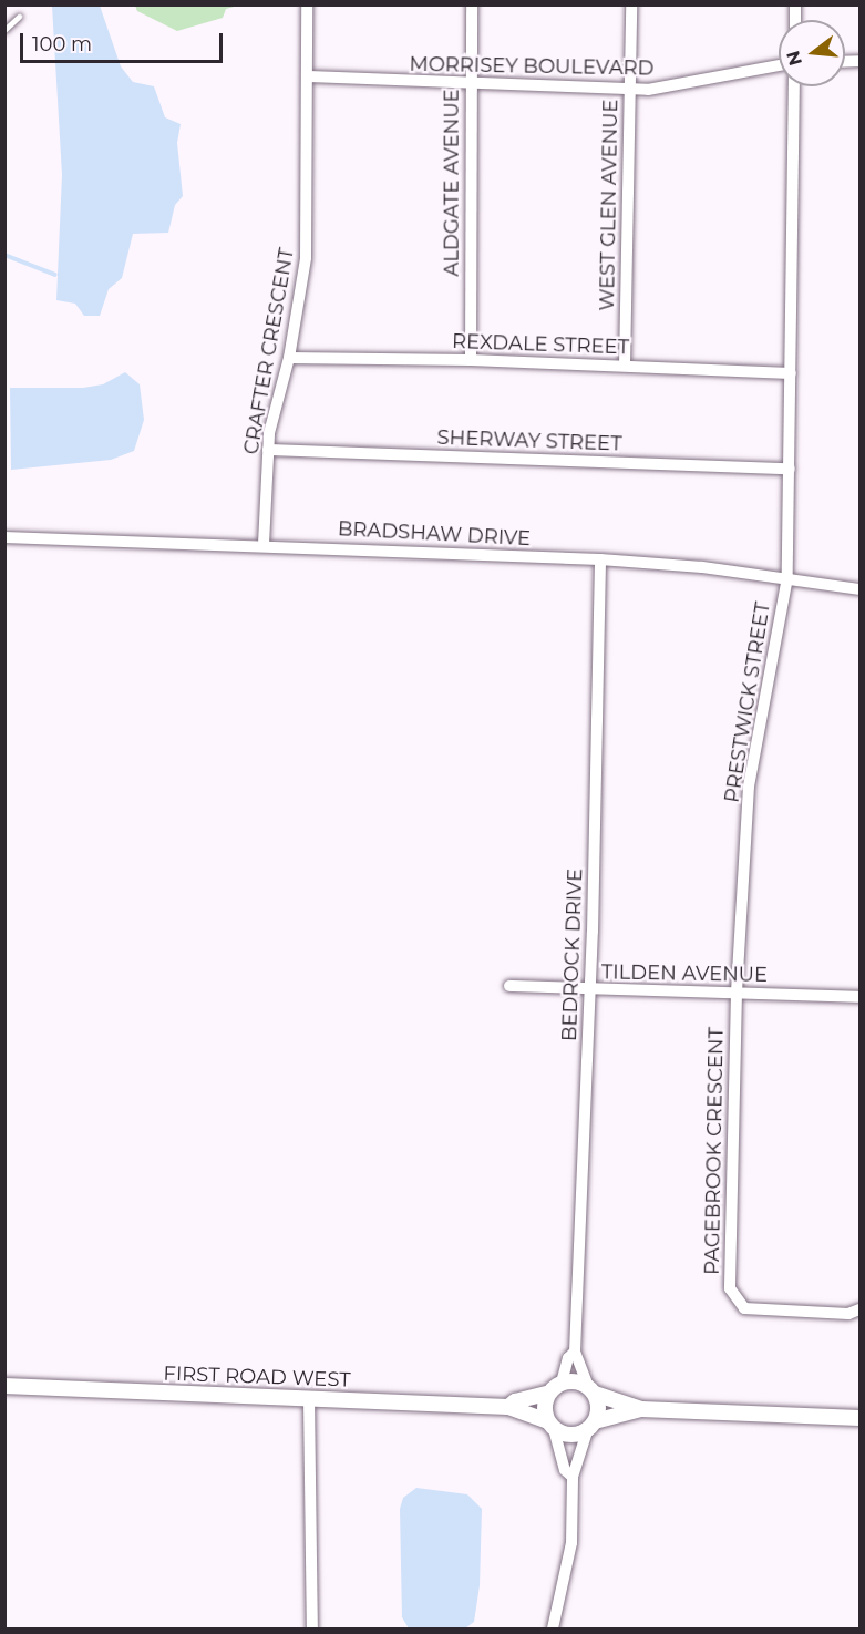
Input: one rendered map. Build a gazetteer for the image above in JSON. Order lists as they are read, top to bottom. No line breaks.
{"streets":{"street":["MORRISEY BOULEVARD","ALDGATE AVENUE","WEST GLEN AVENUE","REXDALE STREET","CRAFTER CRESCENT","SHERWAY STREET","BRADSHAW DRIVE","PRESTWICK STREET","BEDROCK DRIVE","TILDEN AVENUE","PAGEBROOK CRESCENT","FIRST ROAD WEST"]},"crossings":[["MORRISEY BOULEVARD","ALDGATE AVENUE"],["MORRISEY BOULEVARD","WEST GLEN AVENUE"],["MORRISEY BOULEVARD","CRAFTER CRESCENT"],["ALDGATE AVENUE","REXDALE STREET"],["WEST GLEN AVENUE","REXDALE STREET"],["REXDALE STREET","CRAFTER CRESCENT"],["CRAFTER CRESCENT","SHERWAY STREET"],["CRAFTER CRESCENT","BRADSHAW DRIVE"],["BRADSHAW DRIVE","PRESTWICK STREET"],["BRADSHAW DRIVE","BEDROCK DRIVE"],["PRESTWICK STREET","TILDEN AVENUE"],["PRESTWICK STREET","PAGEBROOK CRESCENT"],["BEDROCK DRIVE","TILDEN AVENUE"],["BEDROCK DRIVE","FIRST ROAD WEST"],["TILDEN AVENUE","PAGEBROOK CRESCENT"]],"scale_bar":"100 m","north":"left"}
